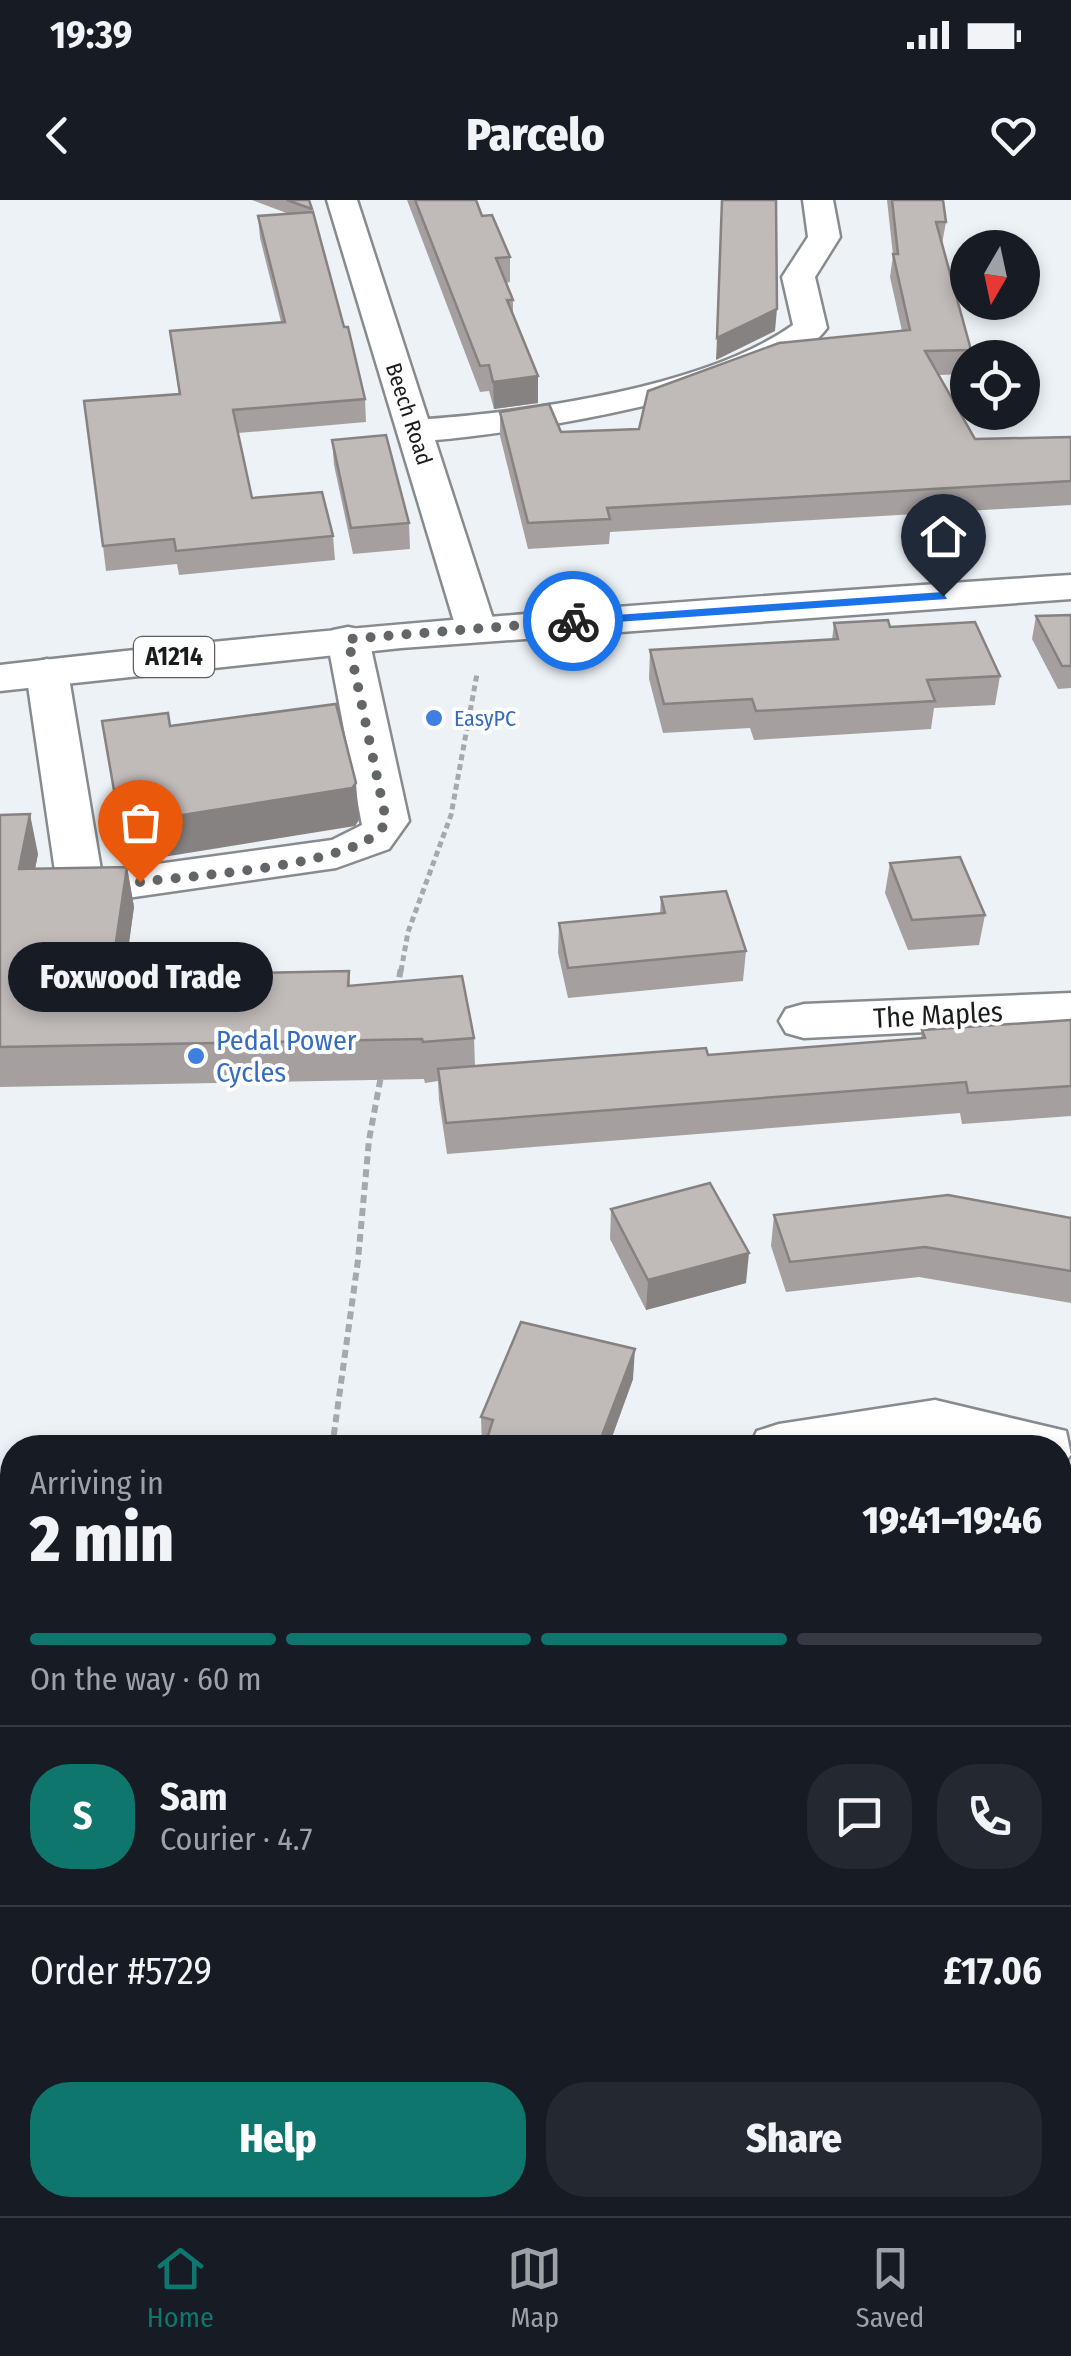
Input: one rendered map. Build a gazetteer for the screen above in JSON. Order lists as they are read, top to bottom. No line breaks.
{"streets":{"street":["Beech Road","A1214","The Maples"]},"crossings":[["Beech Road","A1214"]],"places":["EasyPC","Foxwood Trade","Pedal Power Cycles"],"north":"bottom","page":{"status":"19:39","header":"Parcelo","bubble":"Foxwood Trade","heading":["2 min","Arriving in","19:41–19:46"],"panel":["Sam","Courier · 4.7","Order #5729","£17.06"],"bar":"On the way · 60 m","round":"S","buttons":["Help","Share"],"tabs":["Home","Map","Saved"]}}
